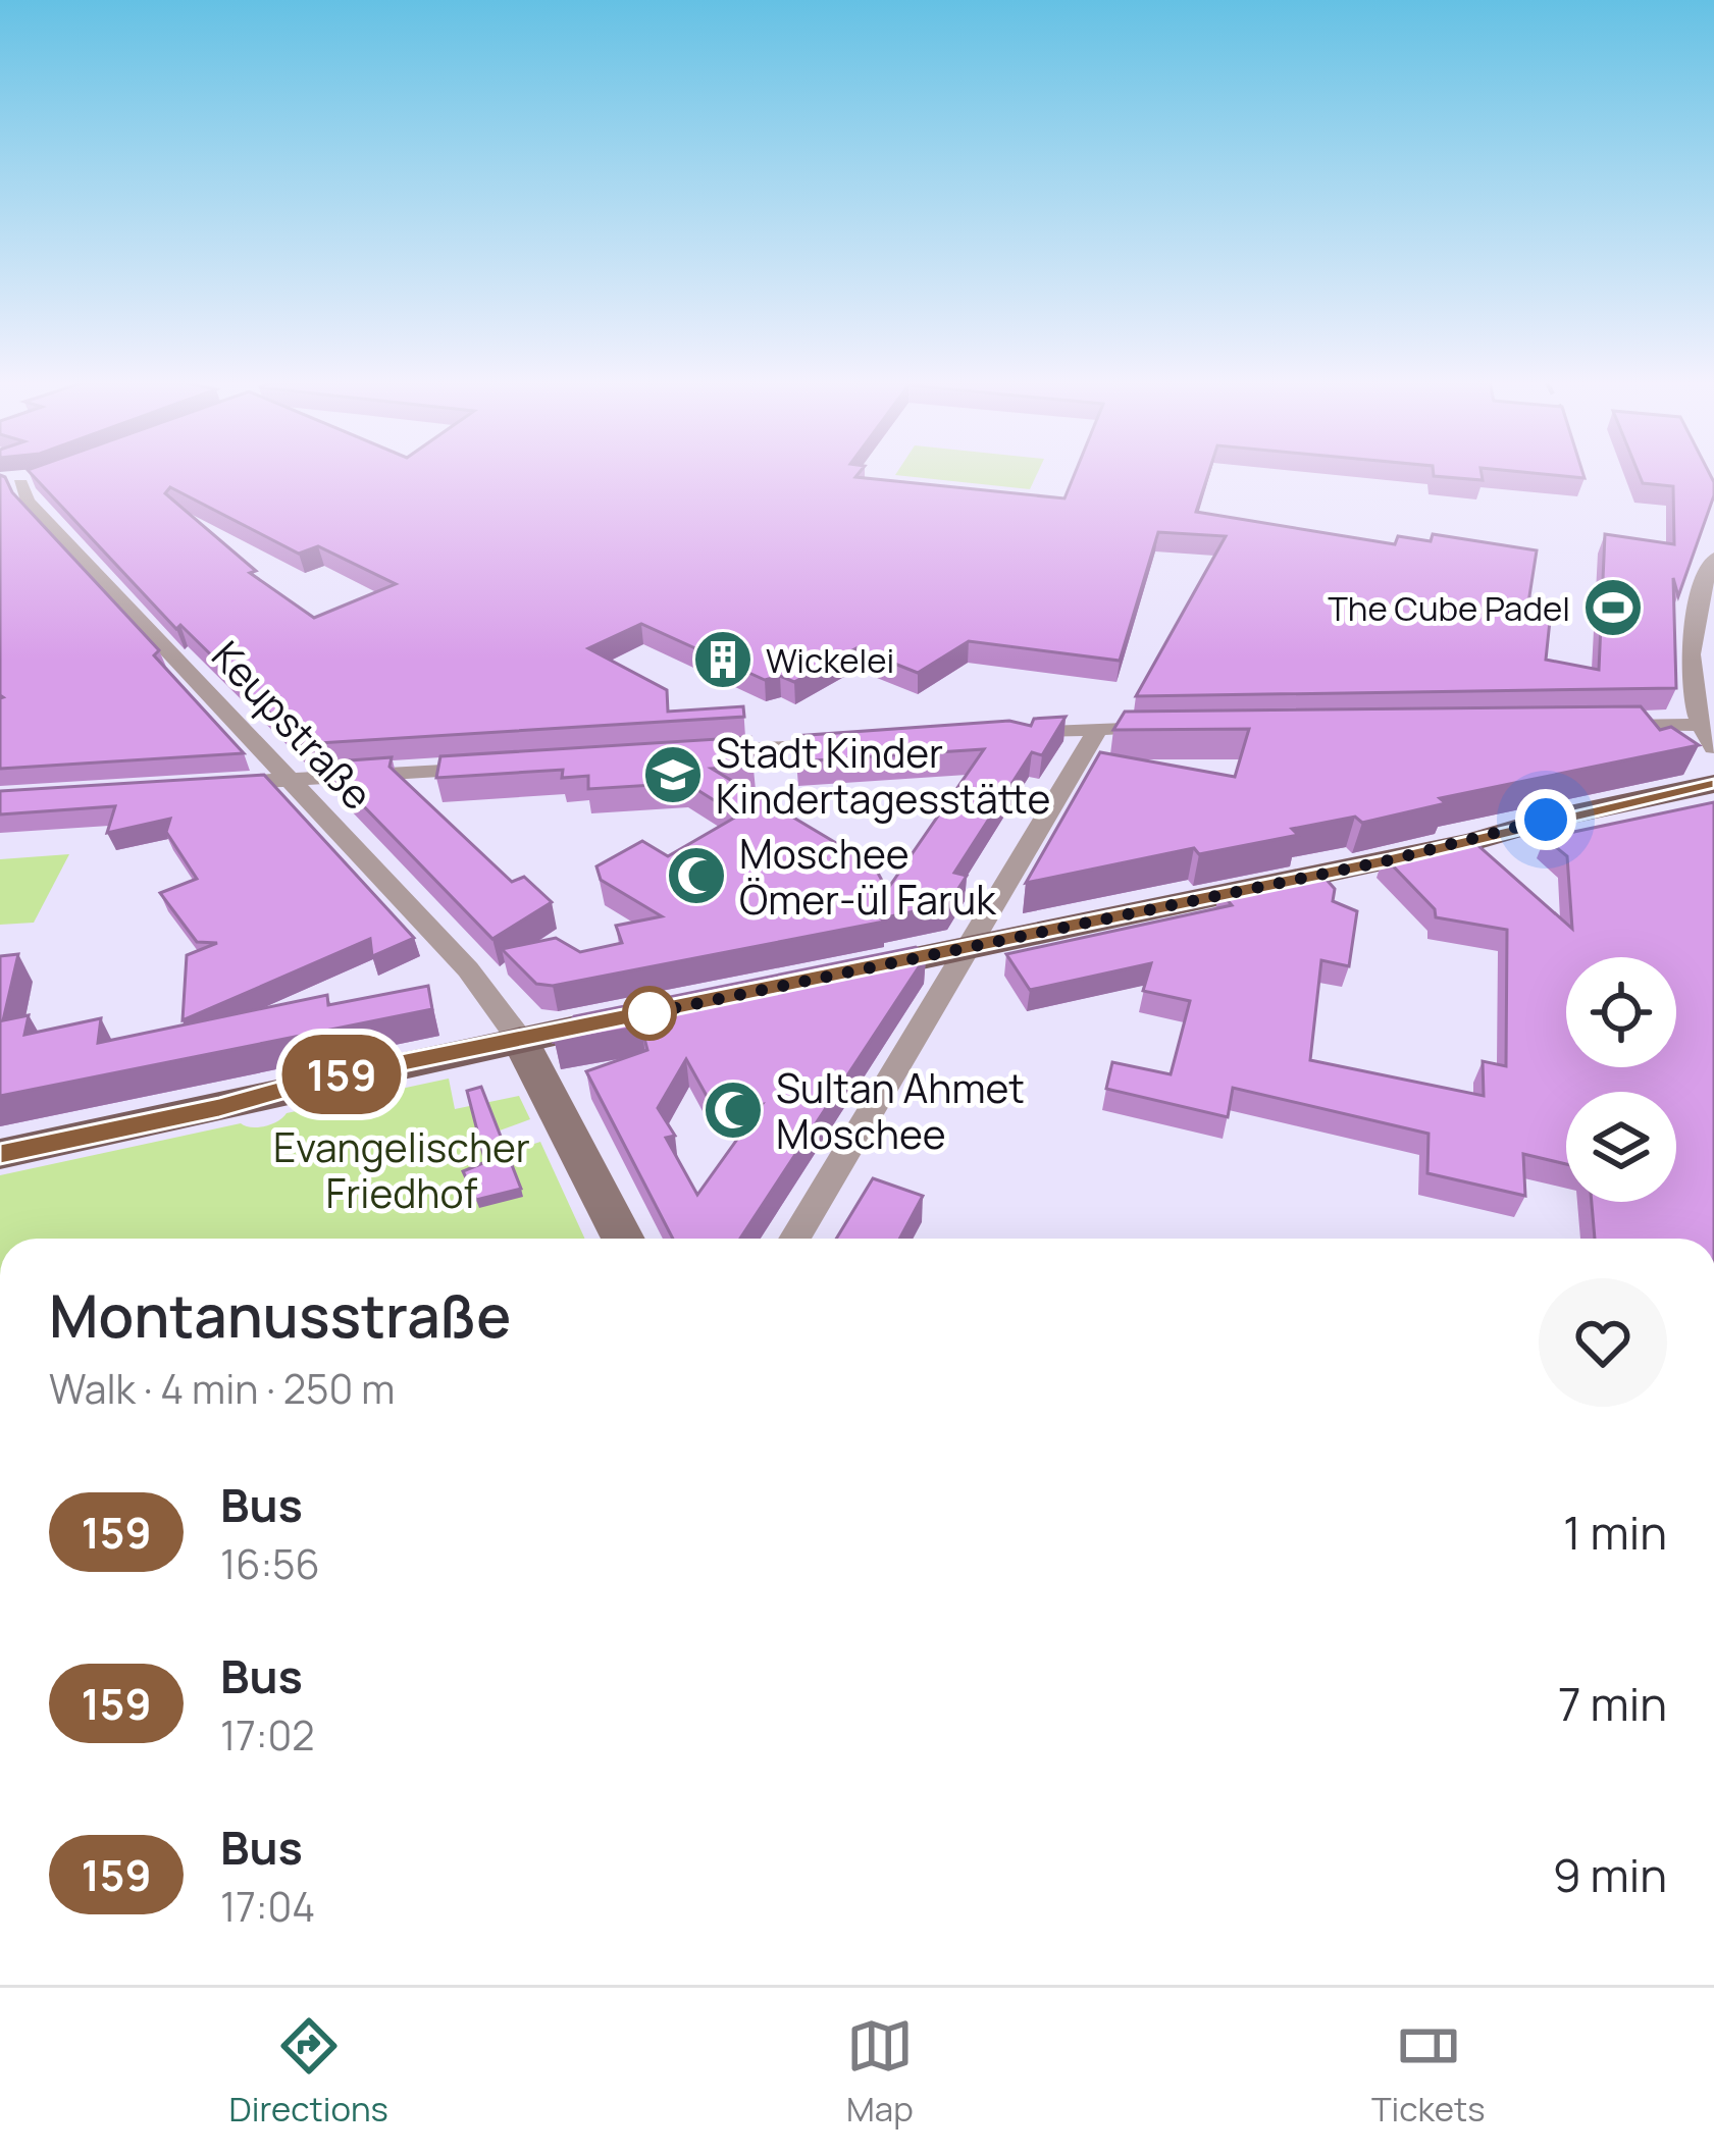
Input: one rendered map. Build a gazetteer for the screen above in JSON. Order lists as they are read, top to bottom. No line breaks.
{"streets":{"street":["Keupstraße"]},"parks":["Evangelischer Friedhof"],"places":{"sports":["The Cube Padel"],"building":["Wickelei"],"school or university":["Stadt Kinder Kindertagesstätte"],"mosque":["Moschee Ömer-ül Faruk","Sultan Ahmet Moschee"]},"lines":["bus line 159"],"page":{"on_map":"159","heading":["Montanusstraße","Walk · 4 min · 250 m"],"list":[{"mark":"159","name":"Bus","note":"16:56","value":"1 min"},{"mark":"159","name":"Bus","note":"17:02","value":"7 min"},{"mark":"159","name":"Bus","note":"17:04","value":"9 min"}],"tabs":["Directions","Map","Tickets"]}}
